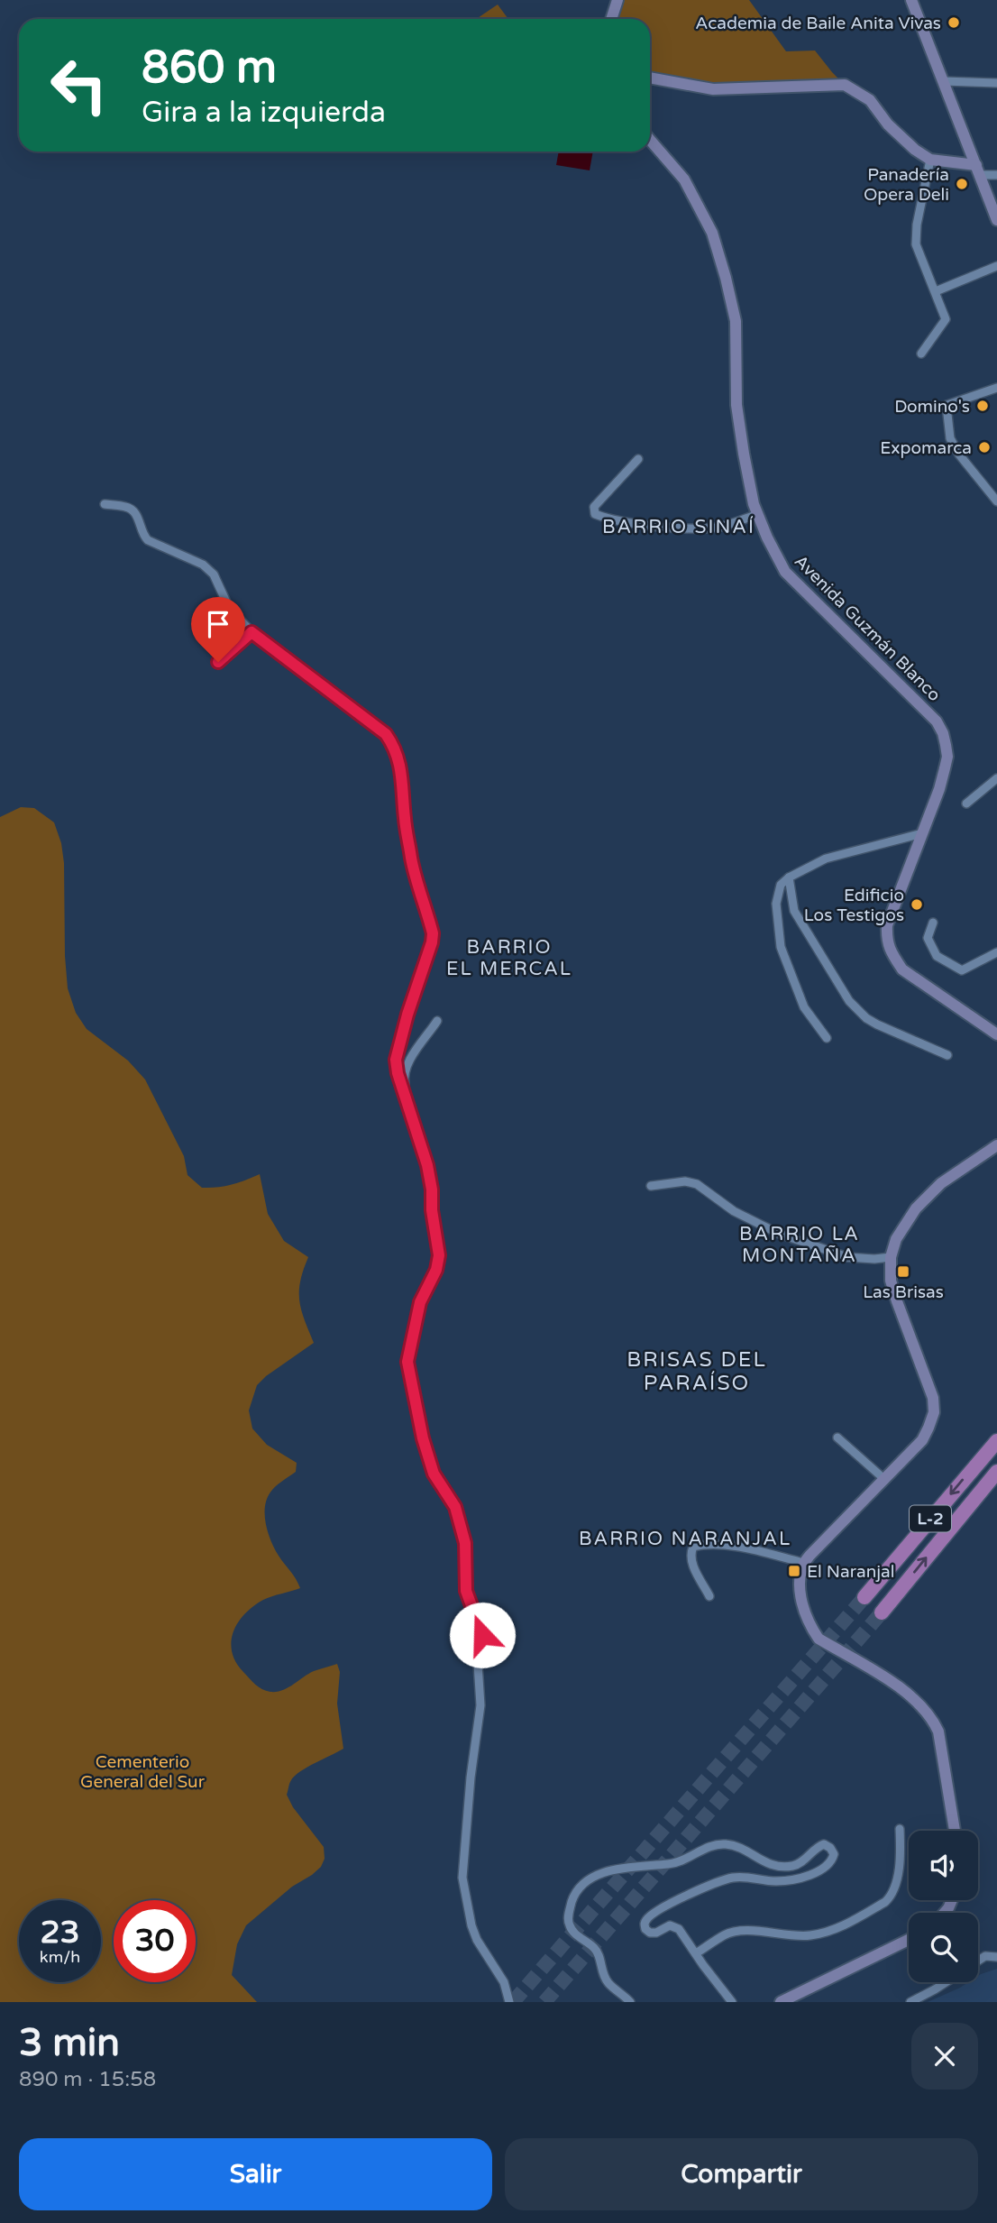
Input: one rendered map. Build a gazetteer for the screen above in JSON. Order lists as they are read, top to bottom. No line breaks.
{"streets":{"highway":["L-2"],"street":["Avenida Guzmán Blanco"]},"districts":["BARRIO SINAÍ","BARRIO EL MERCAL","BARRIO LA MONTAÑA","BRISAS DEL PARAÍSO","BARRIO NARANJAL"],"parks":["Cementerio General del Sur"],"places":{"other":["Academia de Baile Anita Vivas","Panadería Opera Deli","Domino's","Expomarca","Edificio Los Testigos"],"transit":["Las Brisas","El Naranjal"]},"page":{"turn":["860 m","Gira a la izquierda"],"speed":"23 km/h","limit":"30","heading":["3 min","890 m · 15:58"],"buttons":["Salir","Compartir"]}}
